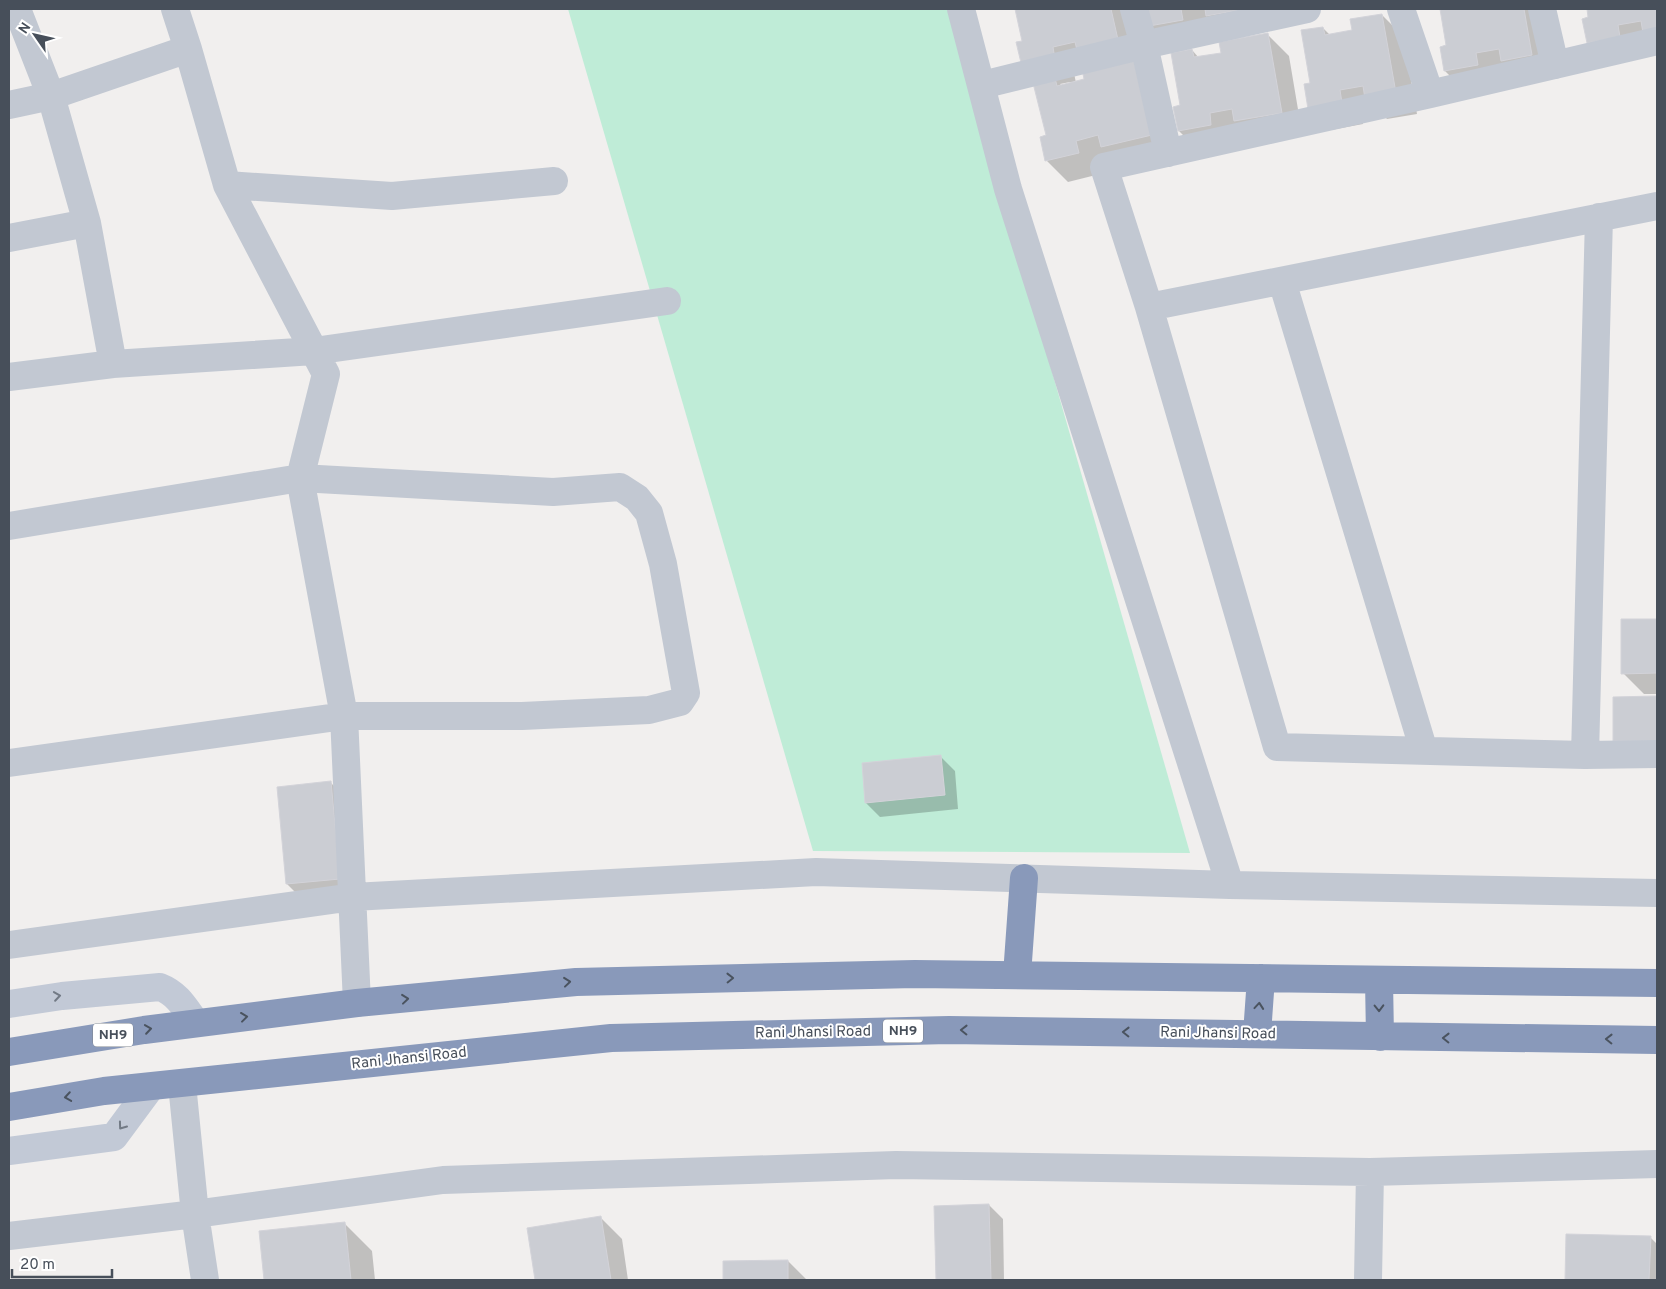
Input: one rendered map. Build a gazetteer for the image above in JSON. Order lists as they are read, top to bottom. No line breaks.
{"streets":{"highway":["NH9","Rani Jhansi Road"]},"crossings":[["NH9","Rani Jhansi Road"]],"scale_bar":"20 m","north":"top left"}
